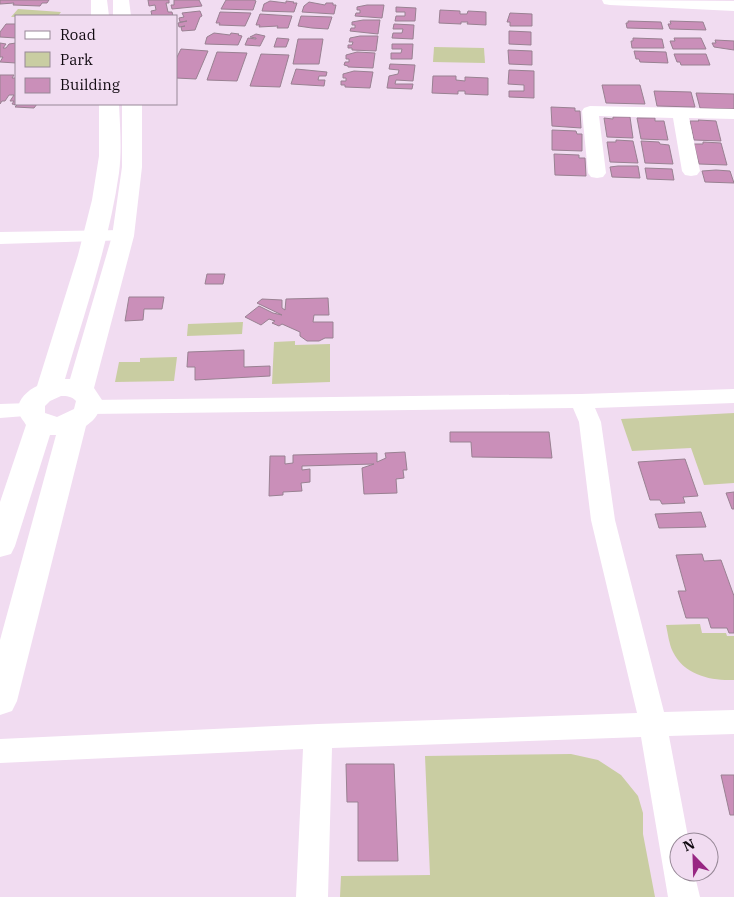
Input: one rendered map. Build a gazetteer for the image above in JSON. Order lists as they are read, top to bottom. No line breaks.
{"legend":["Road","Park","Building"],"north":"top left"}
